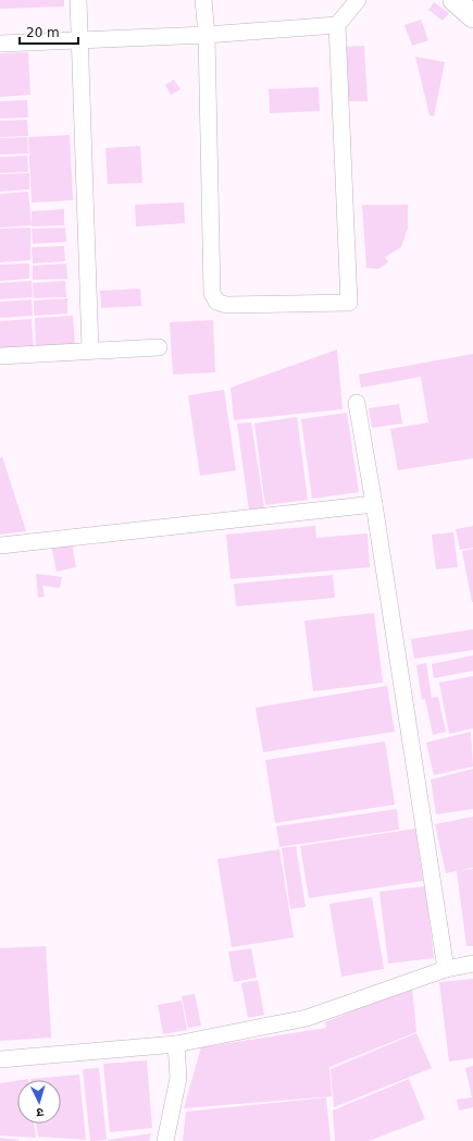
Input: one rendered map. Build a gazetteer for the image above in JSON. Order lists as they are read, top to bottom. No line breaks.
{"scale_bar":"20 m","north":"bottom"}
